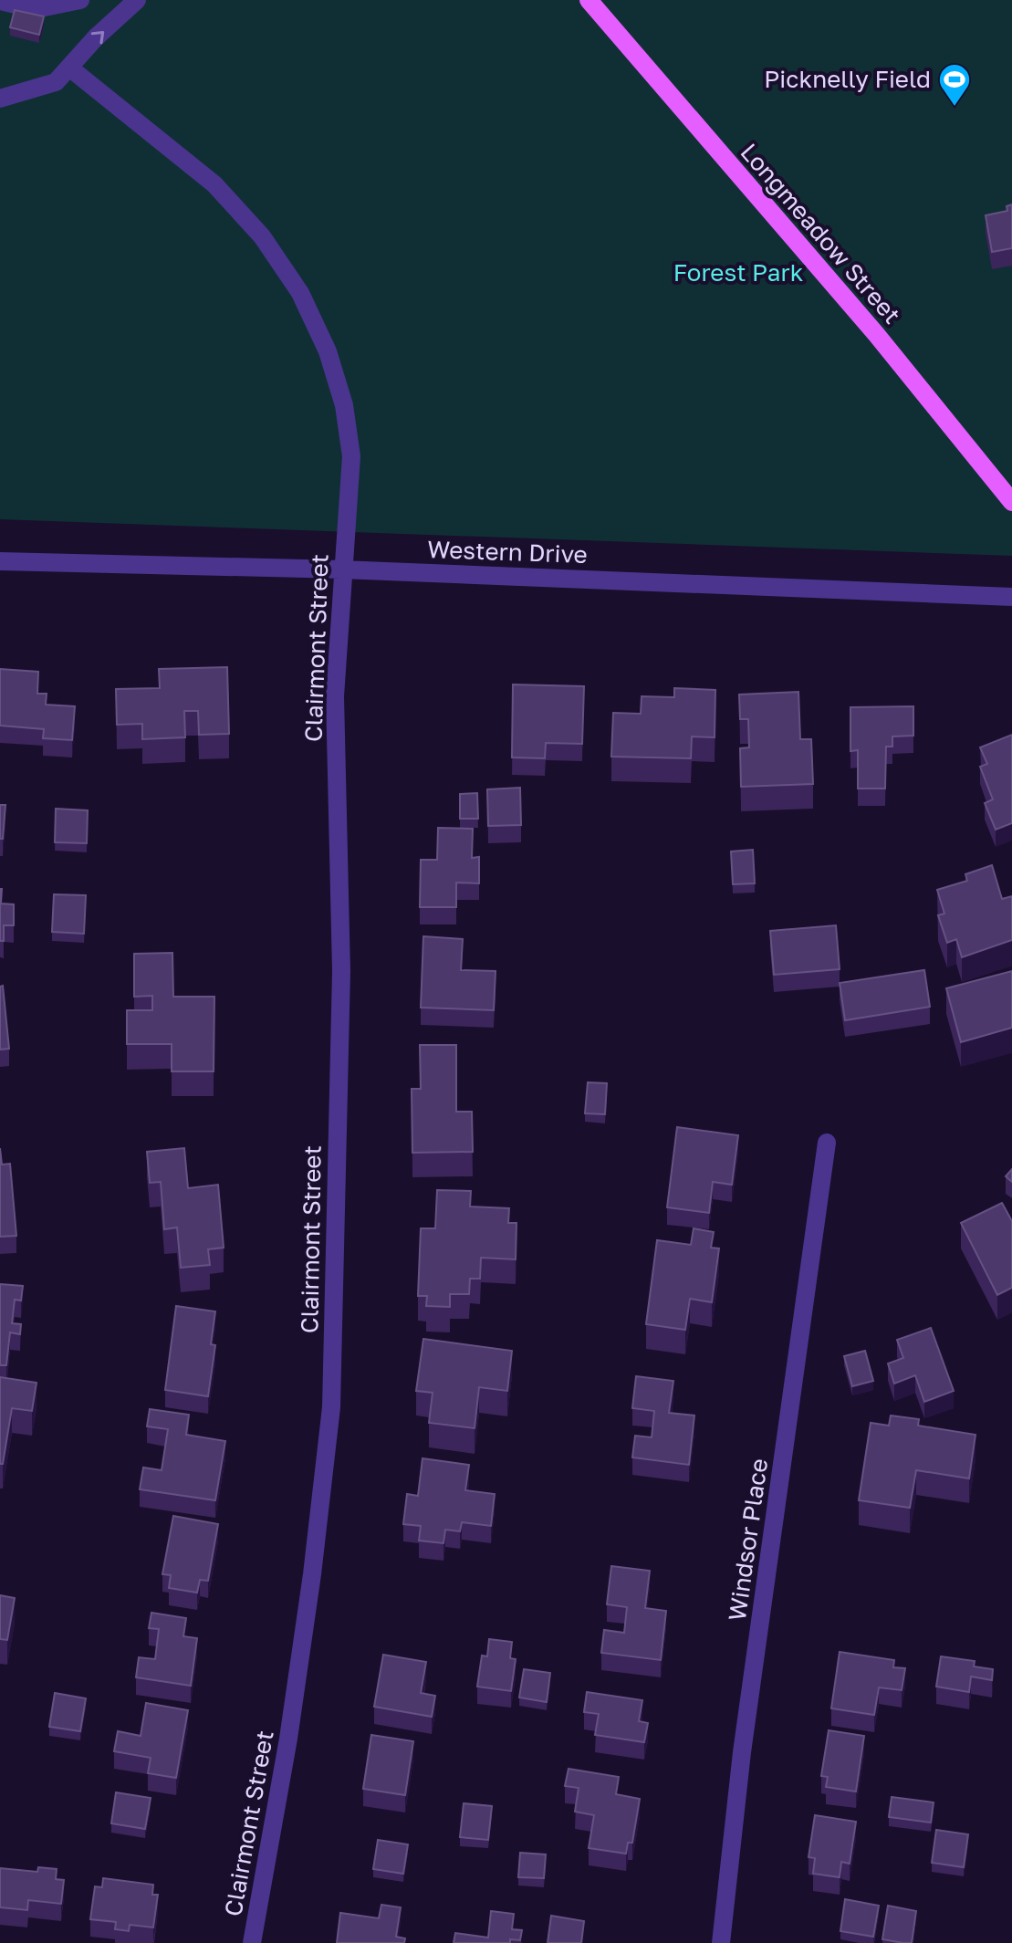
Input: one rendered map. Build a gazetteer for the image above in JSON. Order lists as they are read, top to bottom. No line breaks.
{"streets":{"main road":["Longmeadow Street"],"street":["Western Drive","Clairmont Street","Windsor Place"]},"crossings":[["Western Drive","Clairmont Street"]],"parks":["Forest Park"],"places":{"sports":["Picknelly Field"]}}
